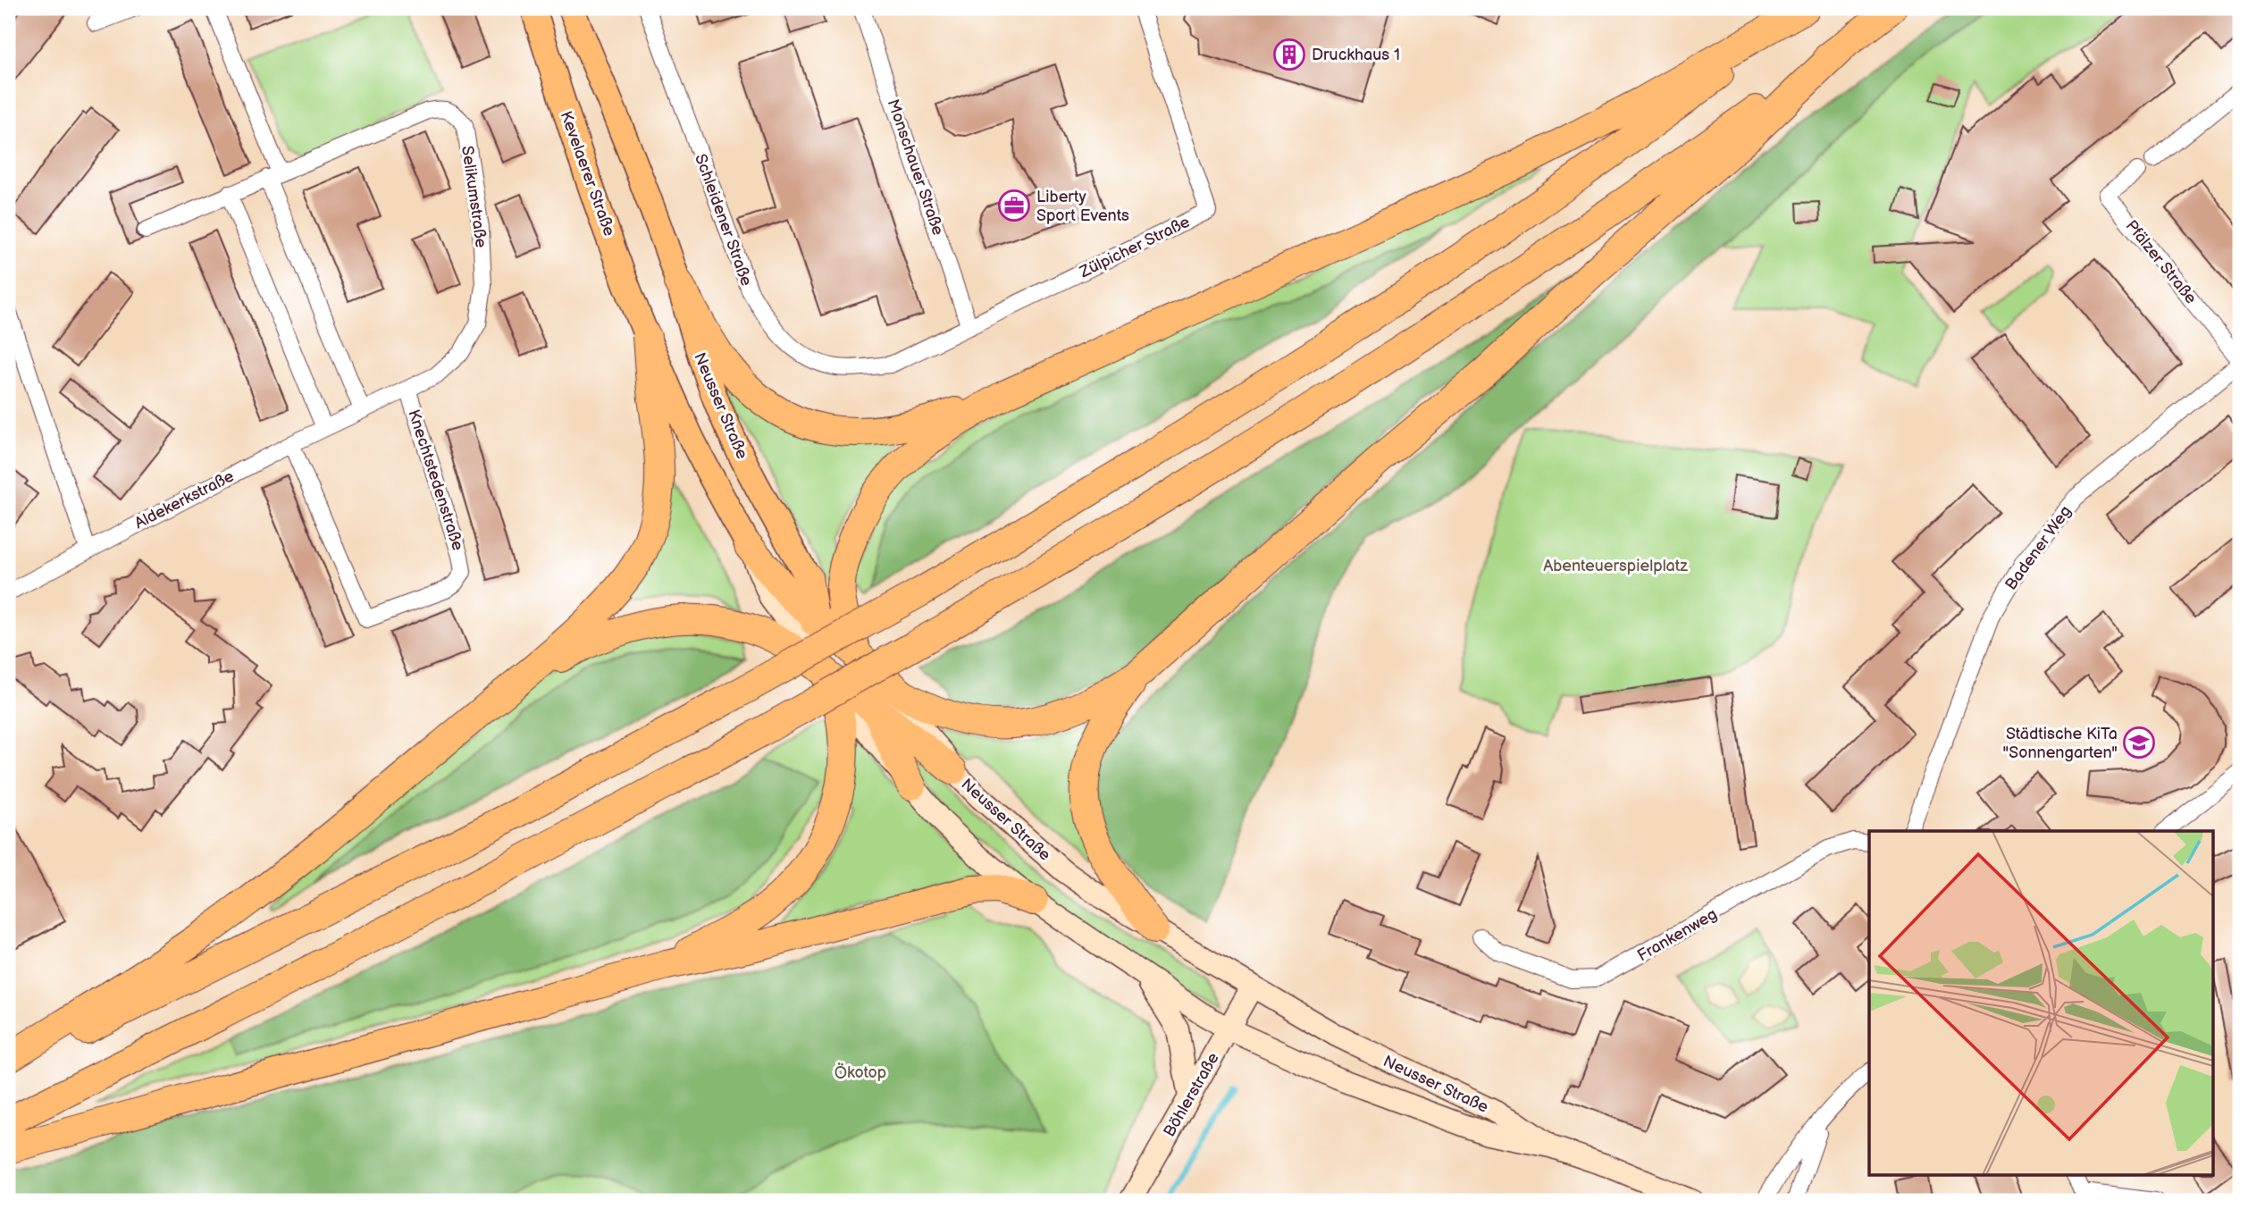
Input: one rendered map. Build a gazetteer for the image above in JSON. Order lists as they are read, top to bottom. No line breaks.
{"streets":{"main road":["Kevelaerer Straße","Neusser Straße","Böhlerstraße"],"street":["Monschauer Straße","Selikumstraße","Schleidener Straße","Zülpicher Straße","Pfälzer Straße","Knechtstedenstraße","Aldekerkstraße","Badener Weg","Frankenweg"]},"crossings":[["Monschauer Straße","Schleidener Straße"],["Monschauer Straße","Zülpicher Straße"],["Kevelaerer Straße","Neusser Straße"],["Selikumstraße","Knechtstedenstraße"],["Selikumstraße","Aldekerkstraße"],["Schleidener Straße","Zülpicher Straße"],["Pfälzer Straße","Badener Weg"],["Neusser Straße","Böhlerstraße"],["Knechtstedenstraße","Aldekerkstraße"]],"parks":["Abenteuerspielplatz","Ökotop"],"places":{"building":["Druckhaus 1"],"office":["Liberty Sport Events"],"school or university":["Städtische KiTa \"Sonnengarten\""]}}
